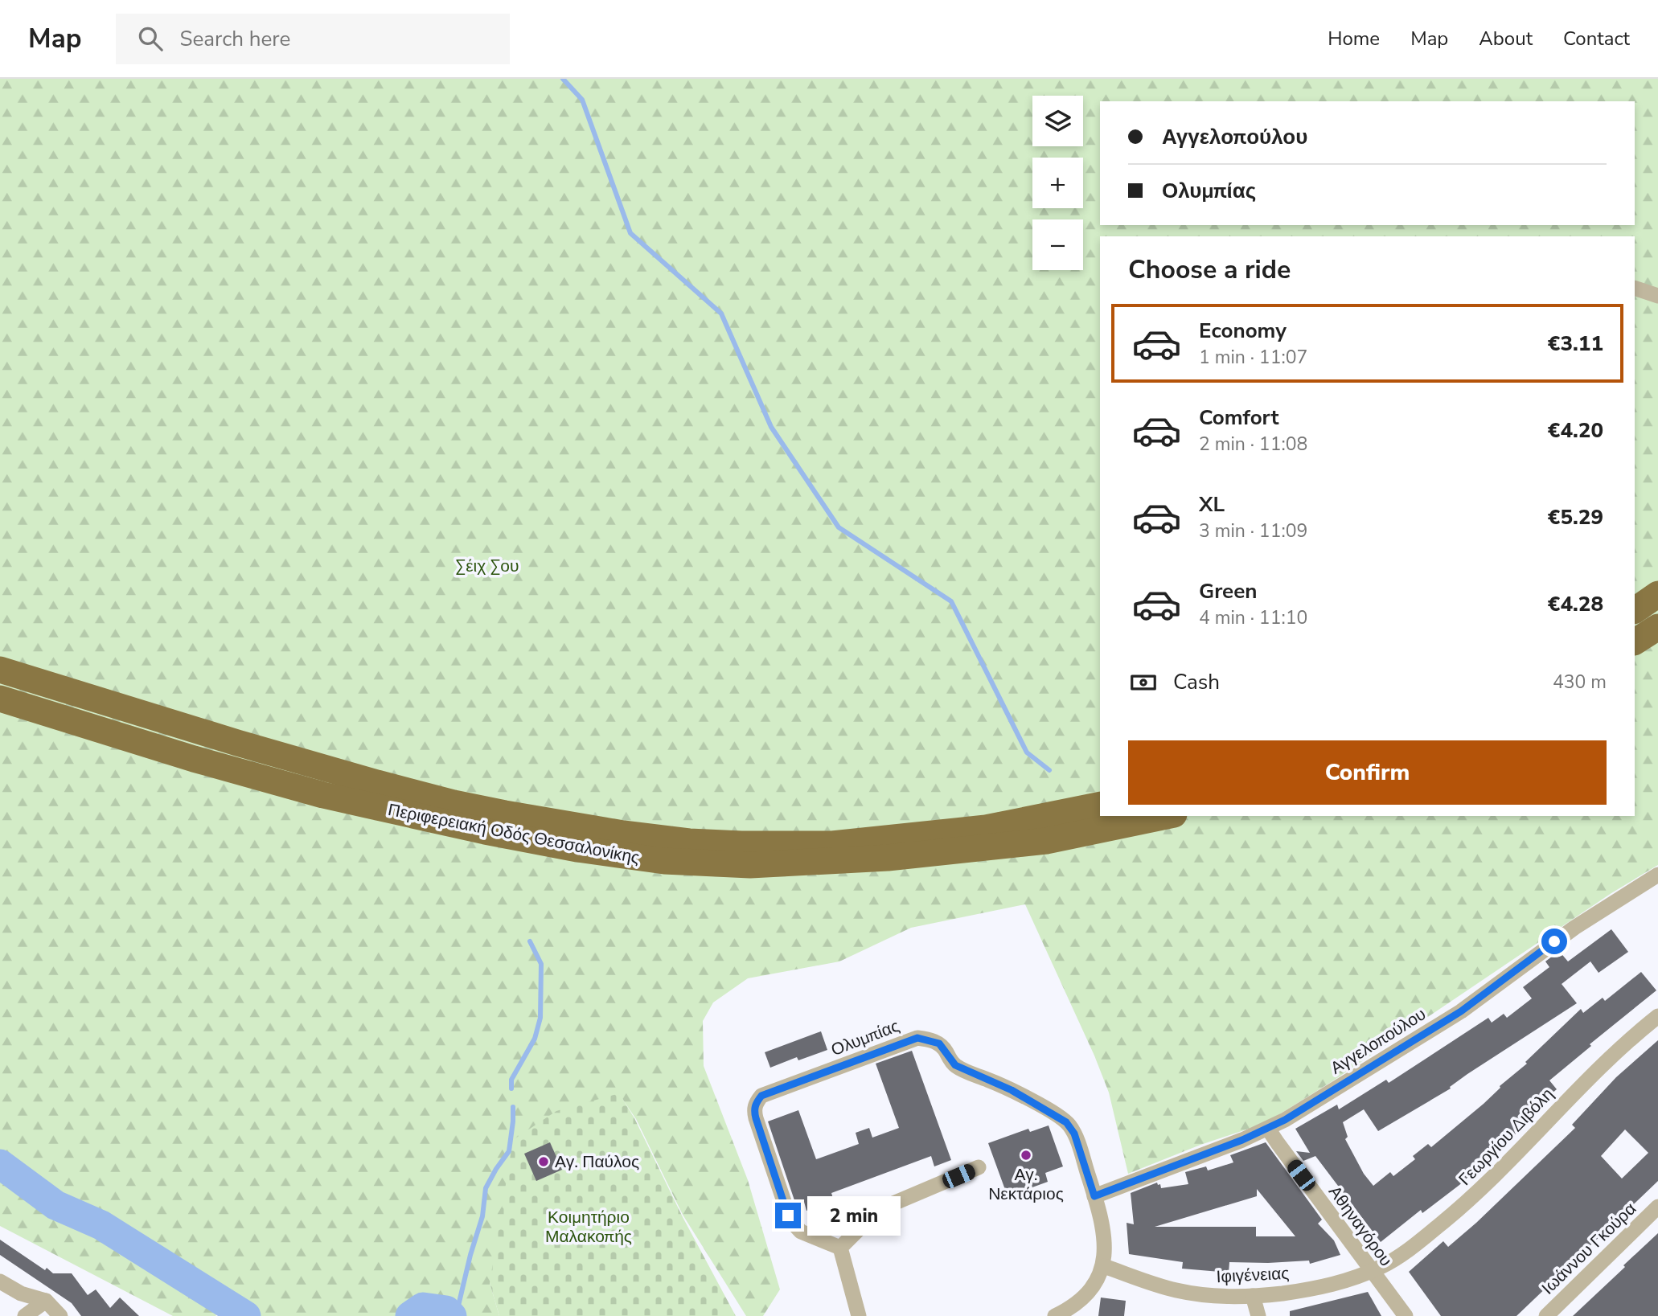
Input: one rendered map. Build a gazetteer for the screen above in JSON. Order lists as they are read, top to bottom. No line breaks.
{"streets":{"highway":["Περιφερειακή Οδός Θεσσαλονίκης"],"street":["Ολυμπίας","Αγγελοπούλου","Γεωργίου Διβόλη","Αθηναγόρου","Ιωάννου Γκούρα","Ιφιγένειας"]},"crossings":[["Ολυμπίας","Αγγελοπούλου"],["Ολυμπίας","Ιφιγένειας"],["Αγγελοπούλου","Αθηναγόρου"],["Γεωργίου Διβόλη","Αθηναγόρου"],["Γεωργίου Διβόλη","Ιφιγένειας"],["Αθηναγόρου","Ιφιγένειας"]],"parks":["Σέιχ Σου","Κοιμητήριο Μαλακοπής"],"places":["Αγ. Νεκτάριος","Αγ. Παύλος"],"page":{"header":"Map","search":"Search here","nav":["Home","Map","About","Contact"],"map_buttons":["+","−"],"banner":["Αγγελοπούλου","Ολυμπίας"],"heading":"Choose a ride","list":[{"name":"Economy","note":"1 min · 11:07","value":"€3.11"},{"name":"Comfort","note":"2 min · 11:08","value":"€4.20"},{"name":"XL","note":"3 min · 11:09","value":"€5.29"},{"name":"Green","note":"4 min · 11:10","value":"€4.28"}],"pay":["Cash","430 m"],"buttons":"Confirm","bubble":"2 min"}}
